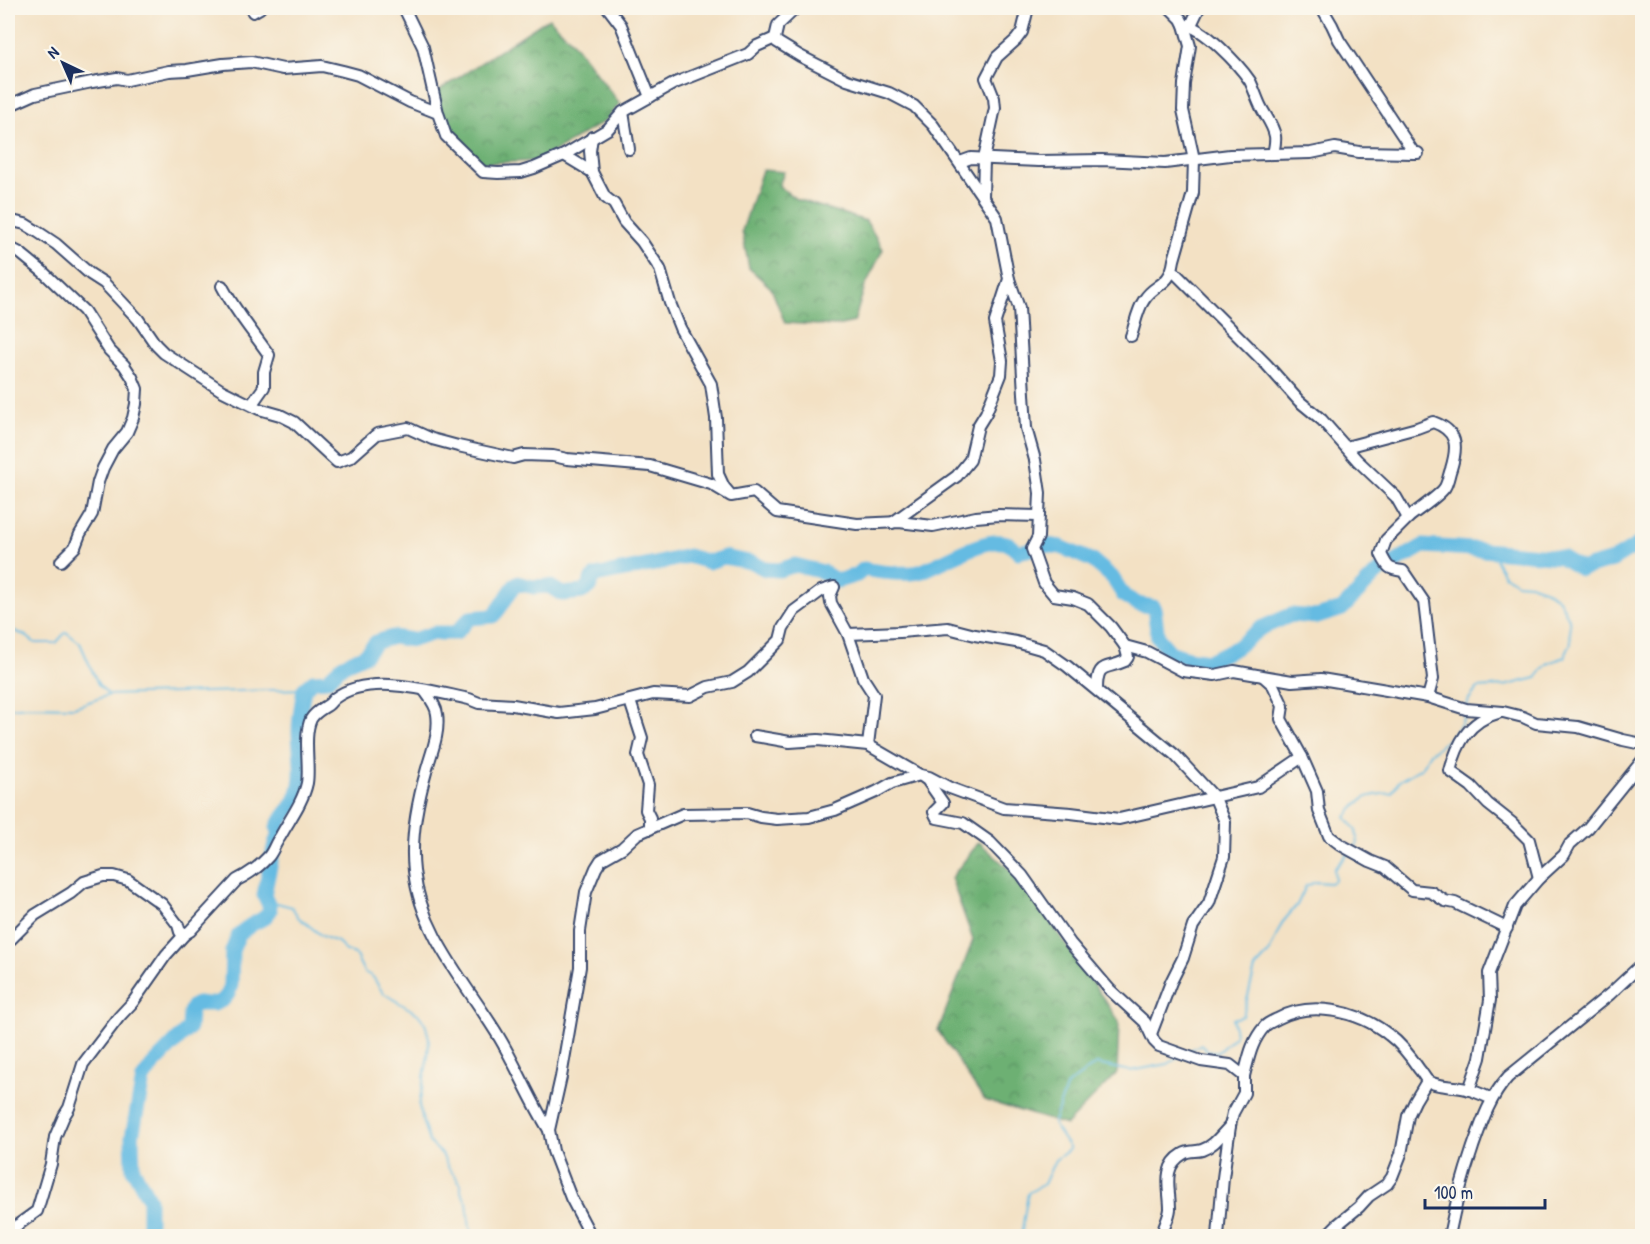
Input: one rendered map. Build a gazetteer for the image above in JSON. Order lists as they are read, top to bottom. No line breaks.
{"scale_bar":"100 m","north":"top left"}
